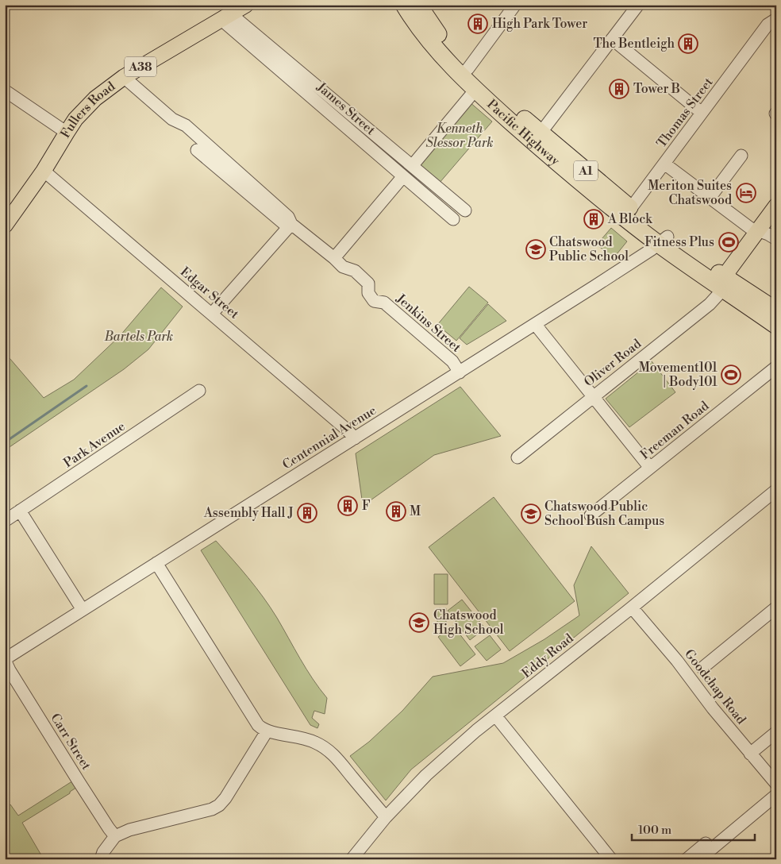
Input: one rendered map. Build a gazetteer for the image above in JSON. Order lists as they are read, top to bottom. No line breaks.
{"streets":{"highway":["Pacific Highway","A1"],"main road":["A38","Fullers Road"],"street":["James Street","Thomas Street","Edgar Street","Jenkins Street","Oliver Road","Freeman Road","Centennial Avenue","Park Avenue","Eddy Road","Goodchap Road","Carr Street"]},"crossings":[["James Street","Fullers Road"],["Fullers Road","Edgar Street"],["Fullers Road","Jenkins Street"],["Thomas Street","Pacific Highway"],["Pacific Highway","Oliver Road"],["Pacific Highway","Centennial Avenue"],["Edgar Street","Centennial Avenue"],["Jenkins Street","Centennial Avenue"],["Centennial Avenue","Carr Street"],["Eddy Road","Goodchap Road"]],"parks":["Kenneth Slessor Park","Bartels Park"],"places":{"building":["High Park Tower","The Bentleigh","Tower B","A Block","F","M","Assembly Hall J"],"hotel":["Meriton Suites Chatswood"],"sports":["Fitness Plus","Movement101 | Body101"],"school or university":["Chatswood Public School","Chatswood Public School Bush Campus","Chatswood High School"]},"scale_bar":"100 m"}
